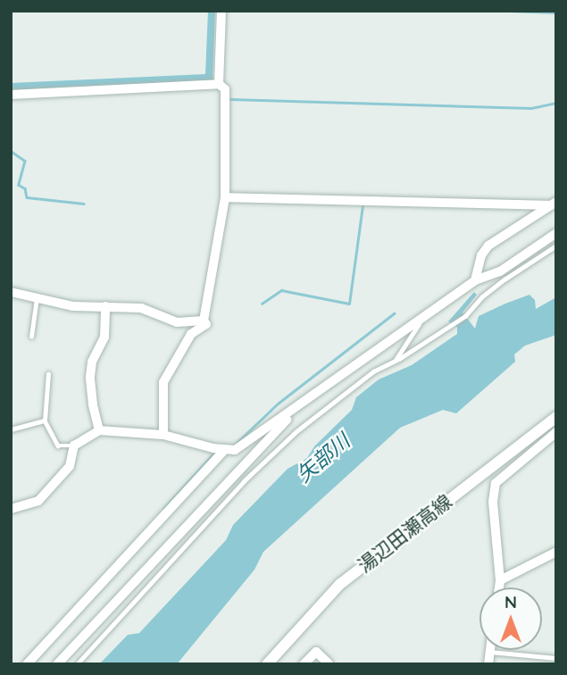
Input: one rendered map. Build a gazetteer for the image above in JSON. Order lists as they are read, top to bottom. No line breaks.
{"streets":{"main road":["湯辺田瀬高線"]},"water":["矢部川"],"north":"top"}
